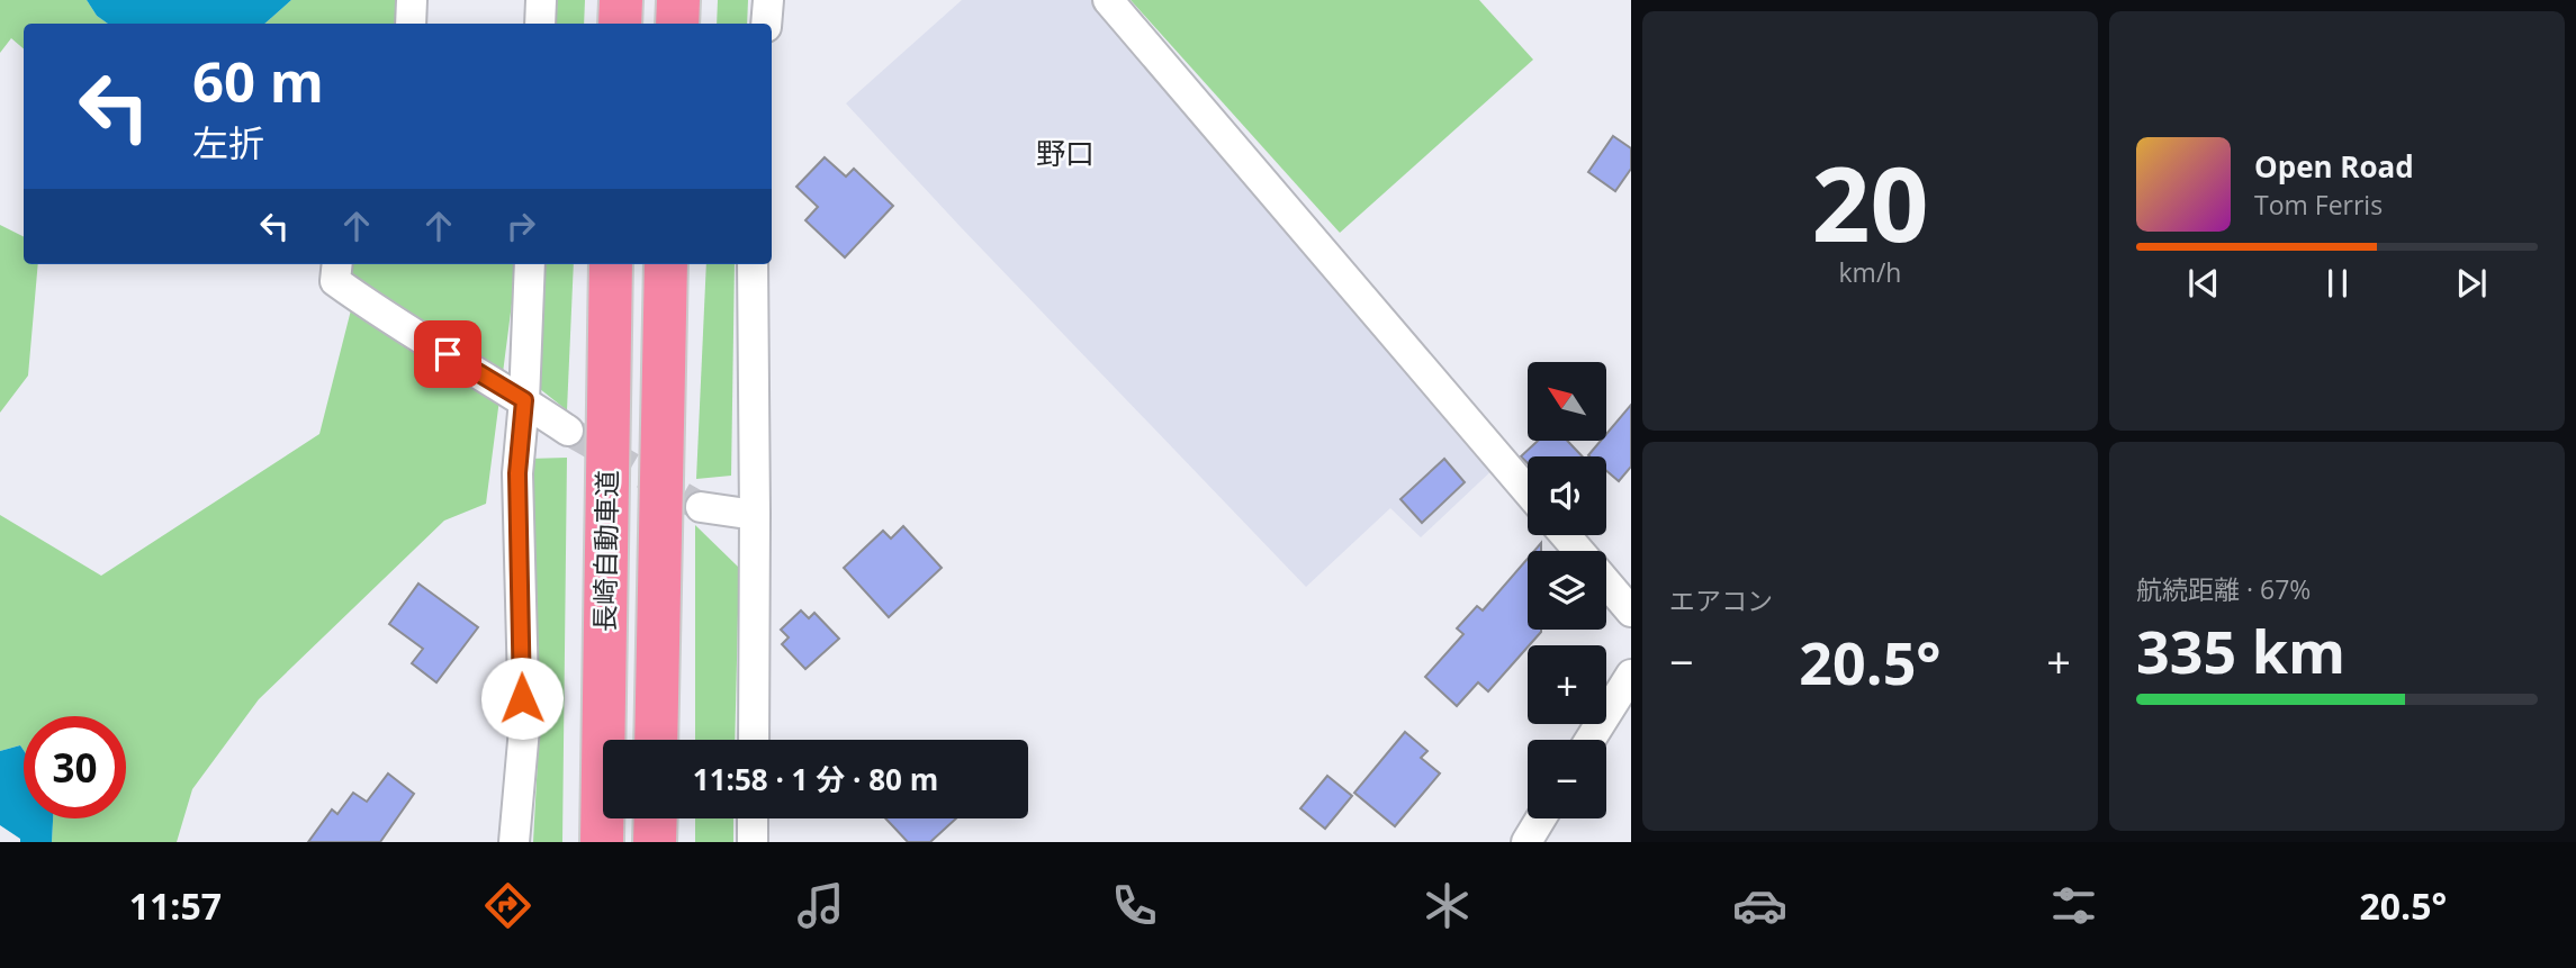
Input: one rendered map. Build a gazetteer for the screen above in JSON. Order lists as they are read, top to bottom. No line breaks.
{"streets":{"highway":["長崎自動車道"]},"districts":["野口"],"north":"top left","page":{"tile":[["20","km/h"],"エアコン",["航続距離 · 67%","335 km"]],"turn":["60 m","左折"],"song":["Open Road","Tom Ferris"],"map_buttons":["+","−"],"heat":["−","20.5°","+"],"limit":"30","trip":"11:58 · 1 分 · 80 m","tabs":["11:57","20.5°"]}}
